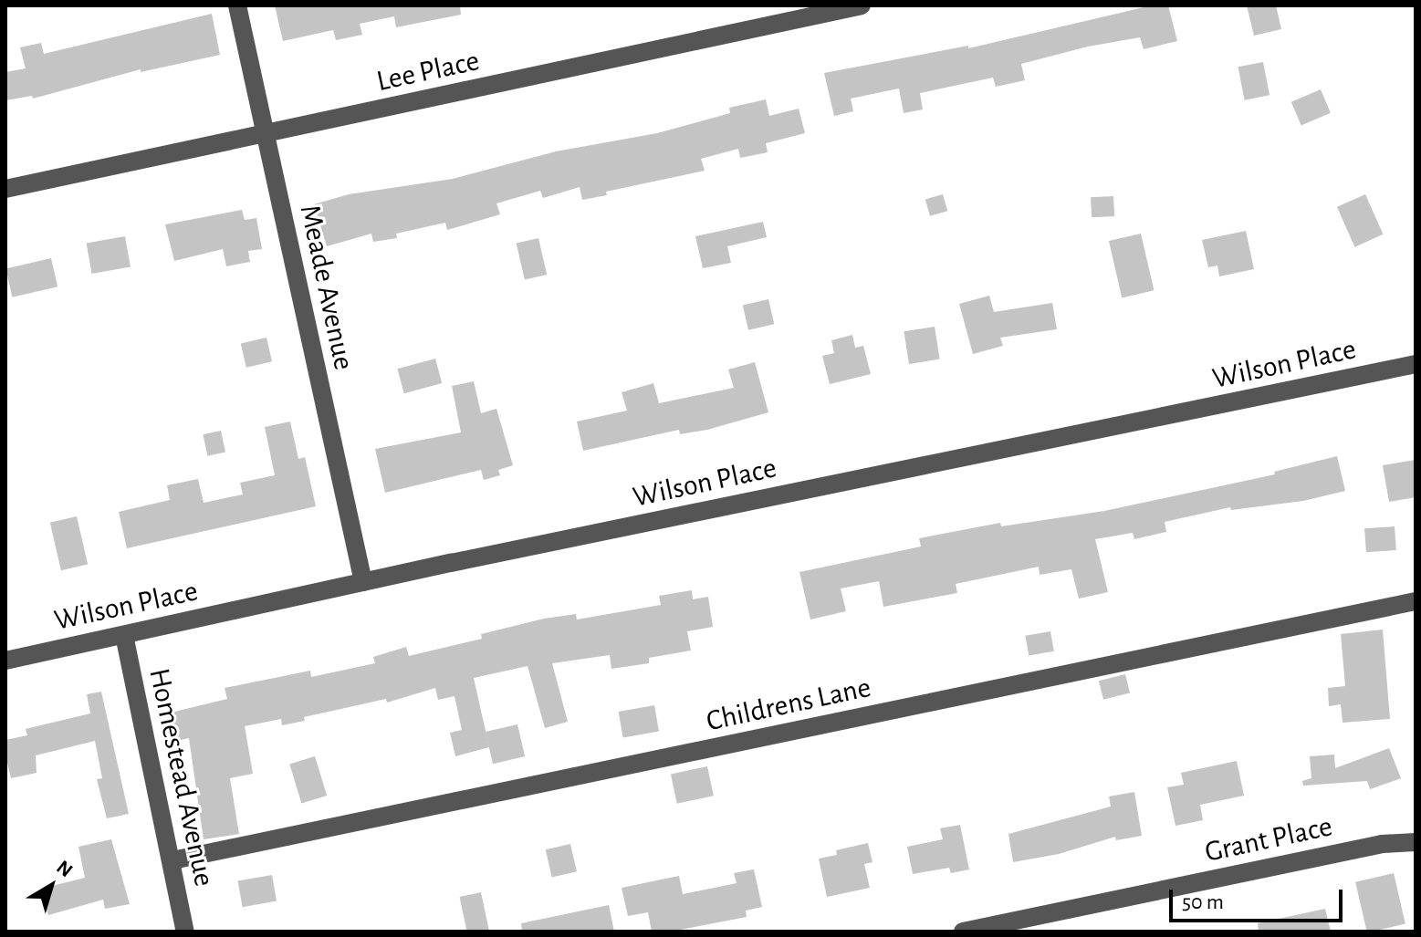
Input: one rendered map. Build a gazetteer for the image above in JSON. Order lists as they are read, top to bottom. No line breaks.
{"streets":{"street":["Lee Place","Meade Avenue","Wilson Place","Childrens Lane","Homestead Avenue","Grant Place"]},"crossings":[["Lee Place","Meade Avenue"],["Meade Avenue","Wilson Place"],["Wilson Place","Homestead Avenue"],["Childrens Lane","Homestead Avenue"]],"scale_bar":"50 m","north":"top right"}
